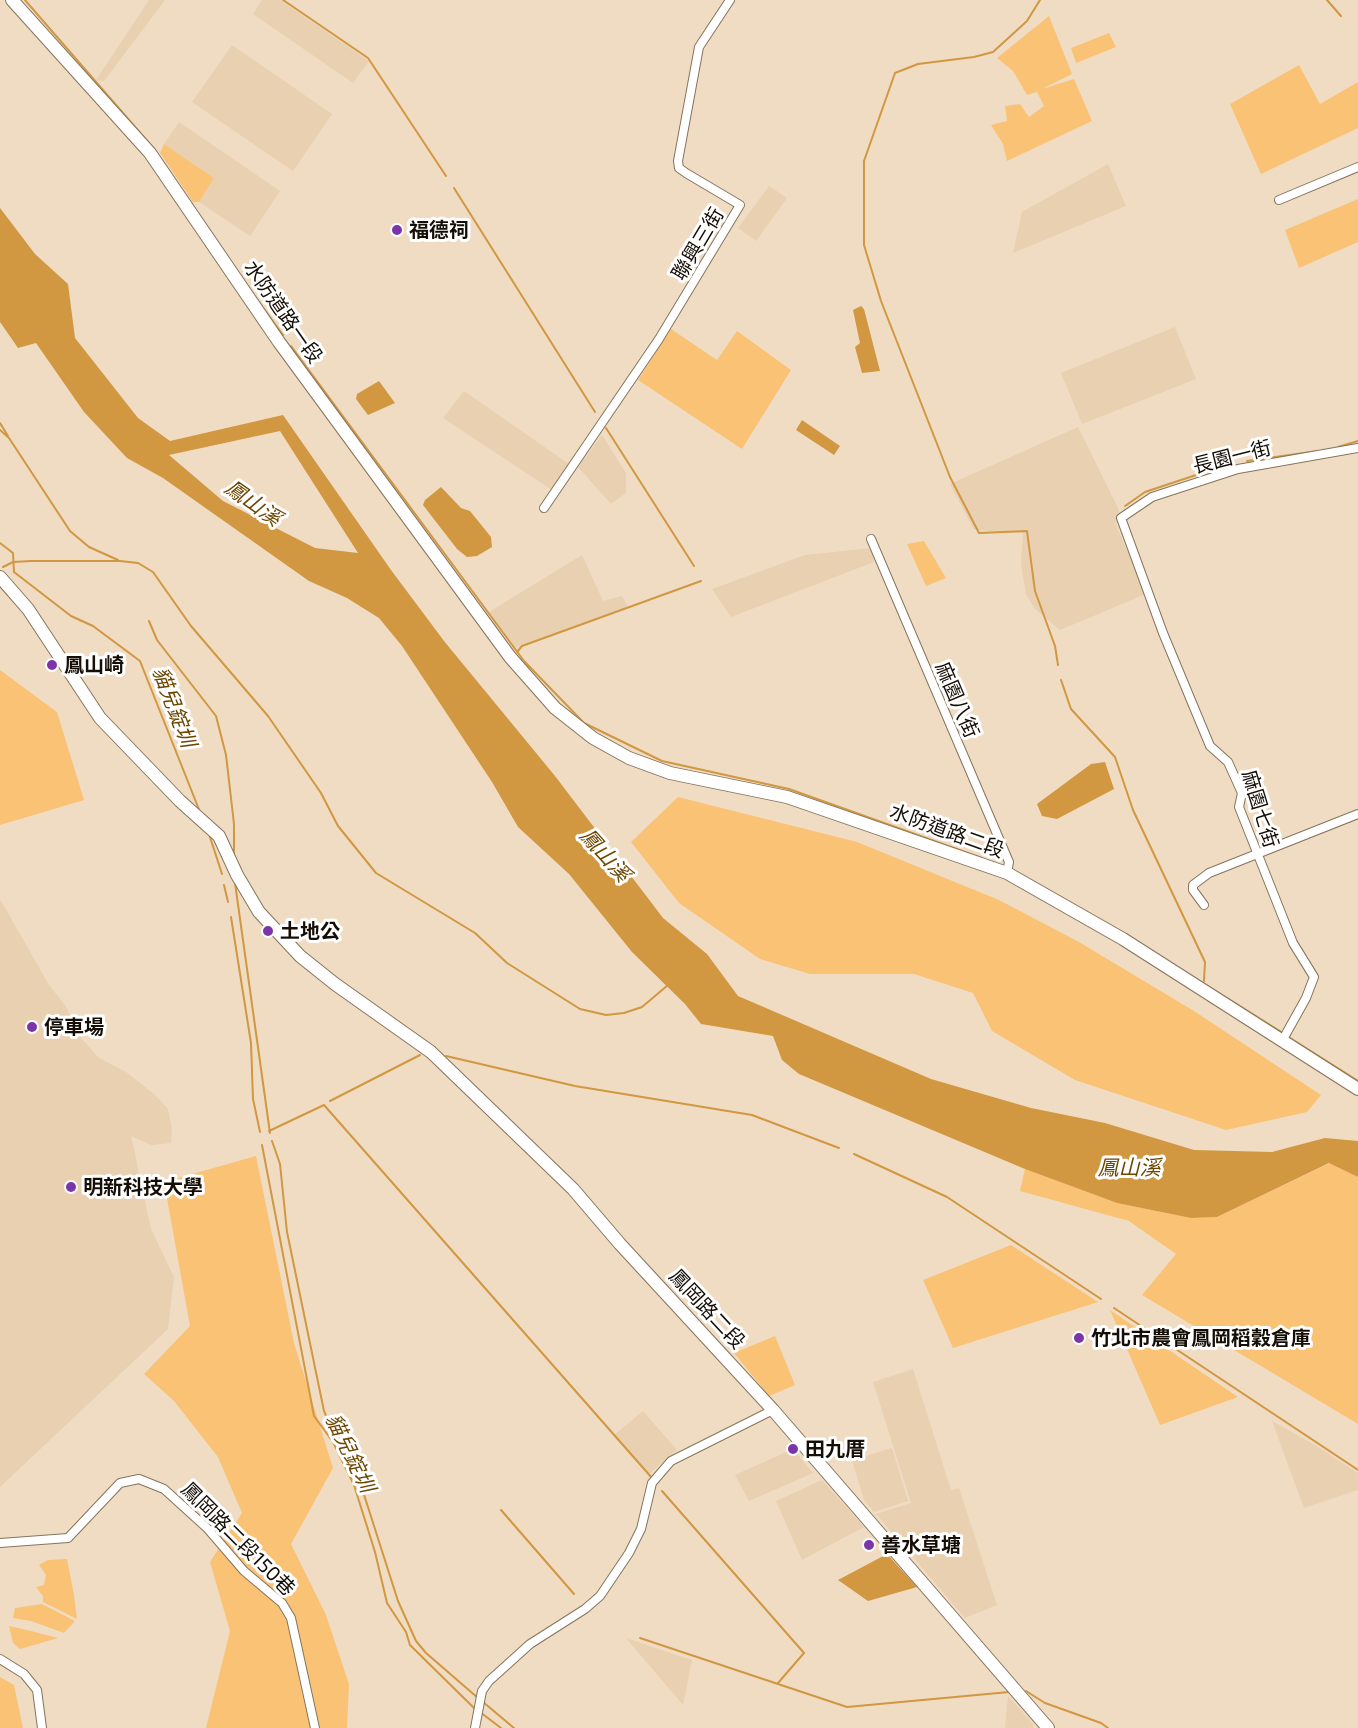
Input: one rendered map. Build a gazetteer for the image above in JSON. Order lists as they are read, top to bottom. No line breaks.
{"streets":{"street":["聯興三街","水防道路一段","長園一街","麻園八街","麻園七街","水防道路二段","鳳岡路二段","鳳岡路二段150巷"]},"crossings":[["水防道路一段","水防道路二段"],["長園一街","麻園七街"],["麻園八街","水防道路二段"],["麻園七街","水防道路二段"]],"water":["鳳山溪","貓兒錠圳"],"places":["福德祠","鳳山崎","土地公","停車場","明新科技大學","竹北市農會鳳岡稻穀倉庫","田九厝","善水草塘"]}
